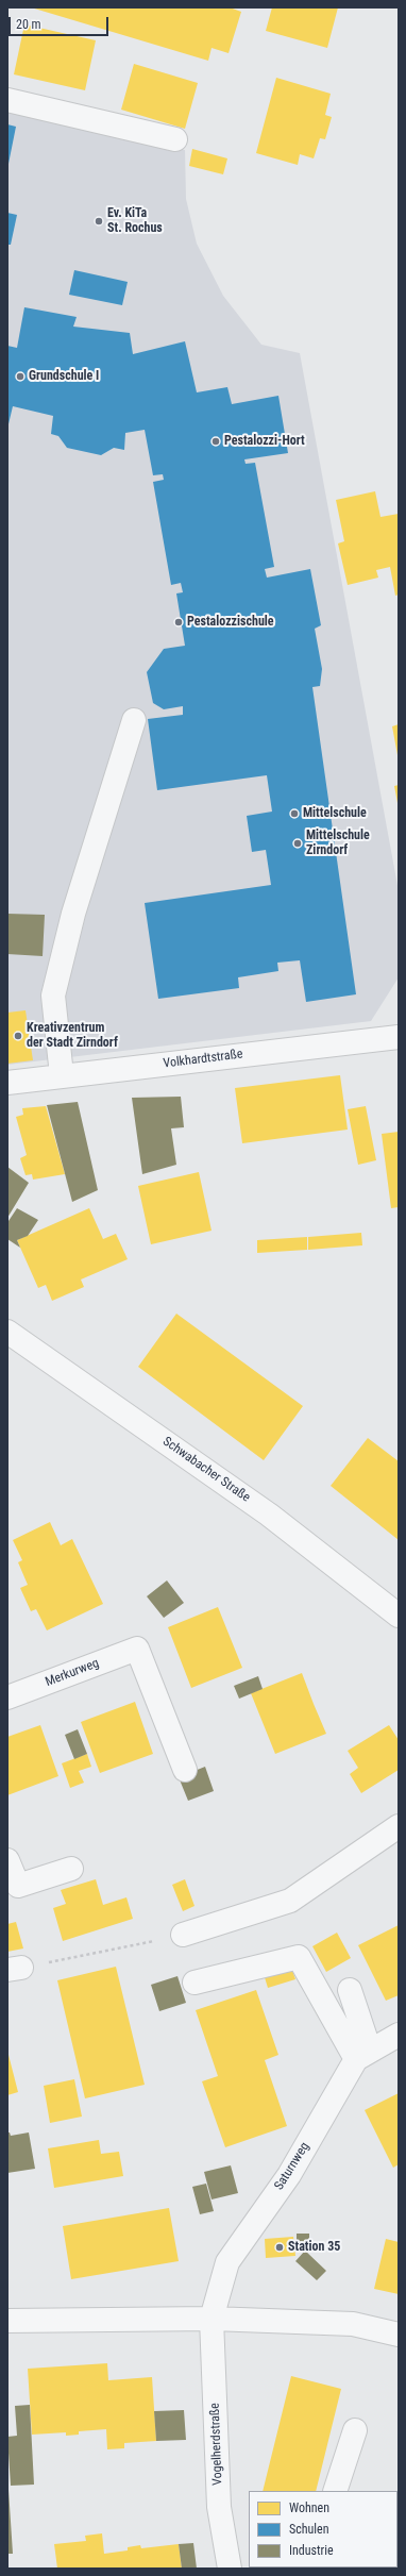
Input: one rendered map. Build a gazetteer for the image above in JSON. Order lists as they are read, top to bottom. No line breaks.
{"streets":{"street":["Volkhardtstraße","Schwabacher Straße","Merkurweg","Saturnweg","Vogelherdstraße"]},"crossings":[["Saturnweg","Vogelherdstraße"]],"places":["Ev. KiTa St. Rochus","Grundschule I","Pestalozzi-Hort","Pestalozzischule","Mittelschule","Mittelschule Zirndorf","Kreativzentrum der Stadt Zirndorf","Station 35"],"legend":["Wohnen","Schulen","Industrie"],"scale_bar":"20 m"}
